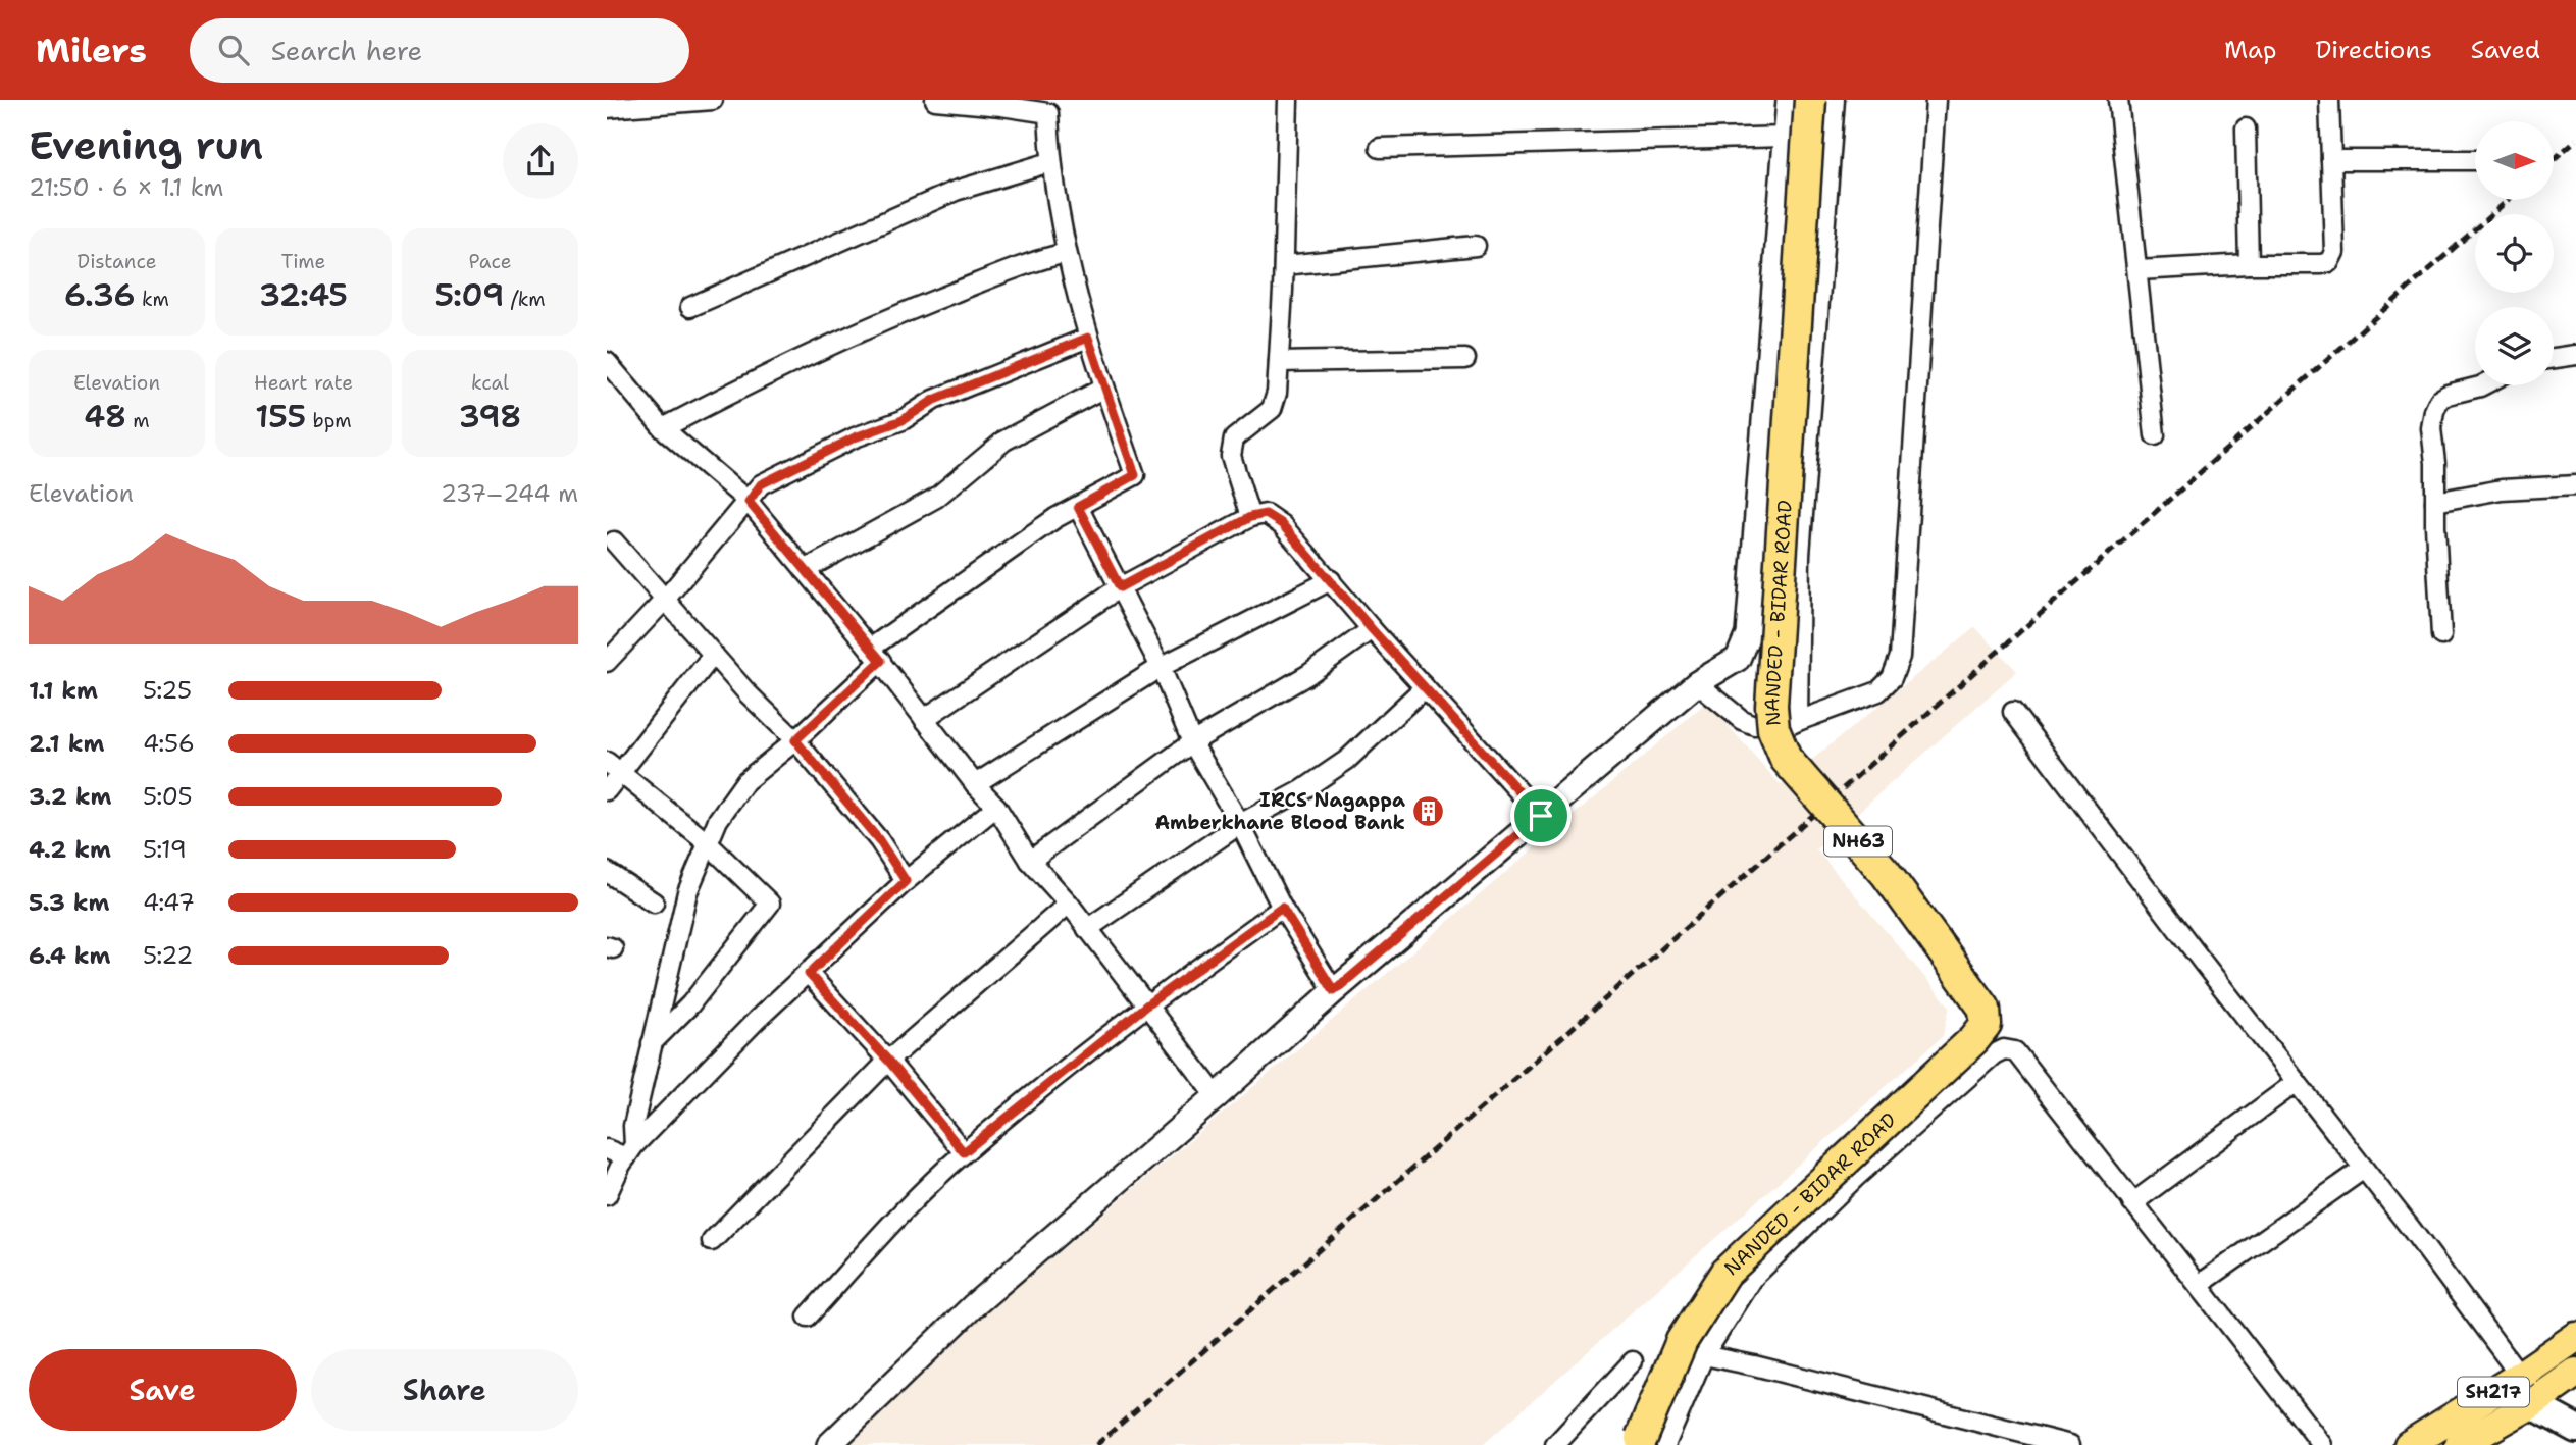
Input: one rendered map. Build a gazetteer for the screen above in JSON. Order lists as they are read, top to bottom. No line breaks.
{"streets":{"highway":["NANDED - BIDAR ROAD","NH63"],"main road":["SH217"]},"places":{"building":["IRCS Nagappa Amberkhane Blood Bank"]},"north":"right","page":{"header":"Milers","search":"Search here","nav":["Map","Directions","Saved"],"heading":["Evening run","21:50 · 6 × 1.1 km"],"stats":[["Distance","6.36 km"],["Time","32:45"],["Pace","5:09 /km"],["Elevation","48 m"],["Heart rate","155 bpm"],["kcal","398"]],"chart":["Elevation","237–244 m"],"list":[{"name":"1.1 km","note":"5:25"},{"name":"2.1 km","note":"4:56"},{"name":"3.2 km","note":"5:05"},{"name":"4.2 km","note":"5:19"},{"name":"5.3 km","note":"4:47"},{"name":"6.4 km","note":"5:22"}],"buttons":["Save","Share"]}}
